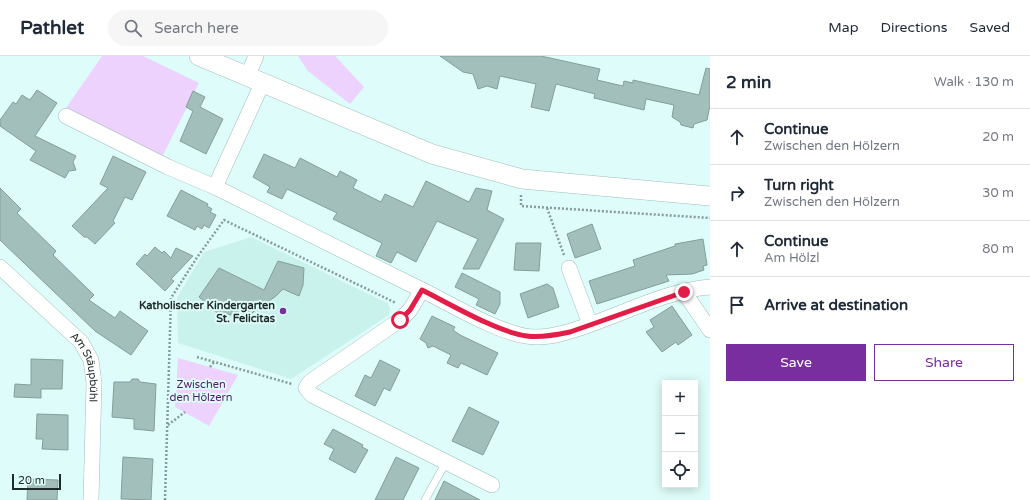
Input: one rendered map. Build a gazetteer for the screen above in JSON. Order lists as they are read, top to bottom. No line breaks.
{"streets":{"street":["Am Stäupbühl"]},"parks":["Zwischen den Hölzern"],"places":["Katholischer Kindergarten St. Felicitas"],"scale_bar":"20 m","page":{"header":"Pathlet","search":"Search here","nav":["Map","Directions","Saved"],"heading":["2 min","Walk · 130 m"],"list":[["Continue","Zwischen den Hölzern","20 m"],["Turn right","Zwischen den Hölzern","30 m"],["Continue","Am Hölzl","80 m"],"Arrive at destination"],"buttons":["Save","Share"],"map_buttons":["+","−"],"scale":"20 m"}}
